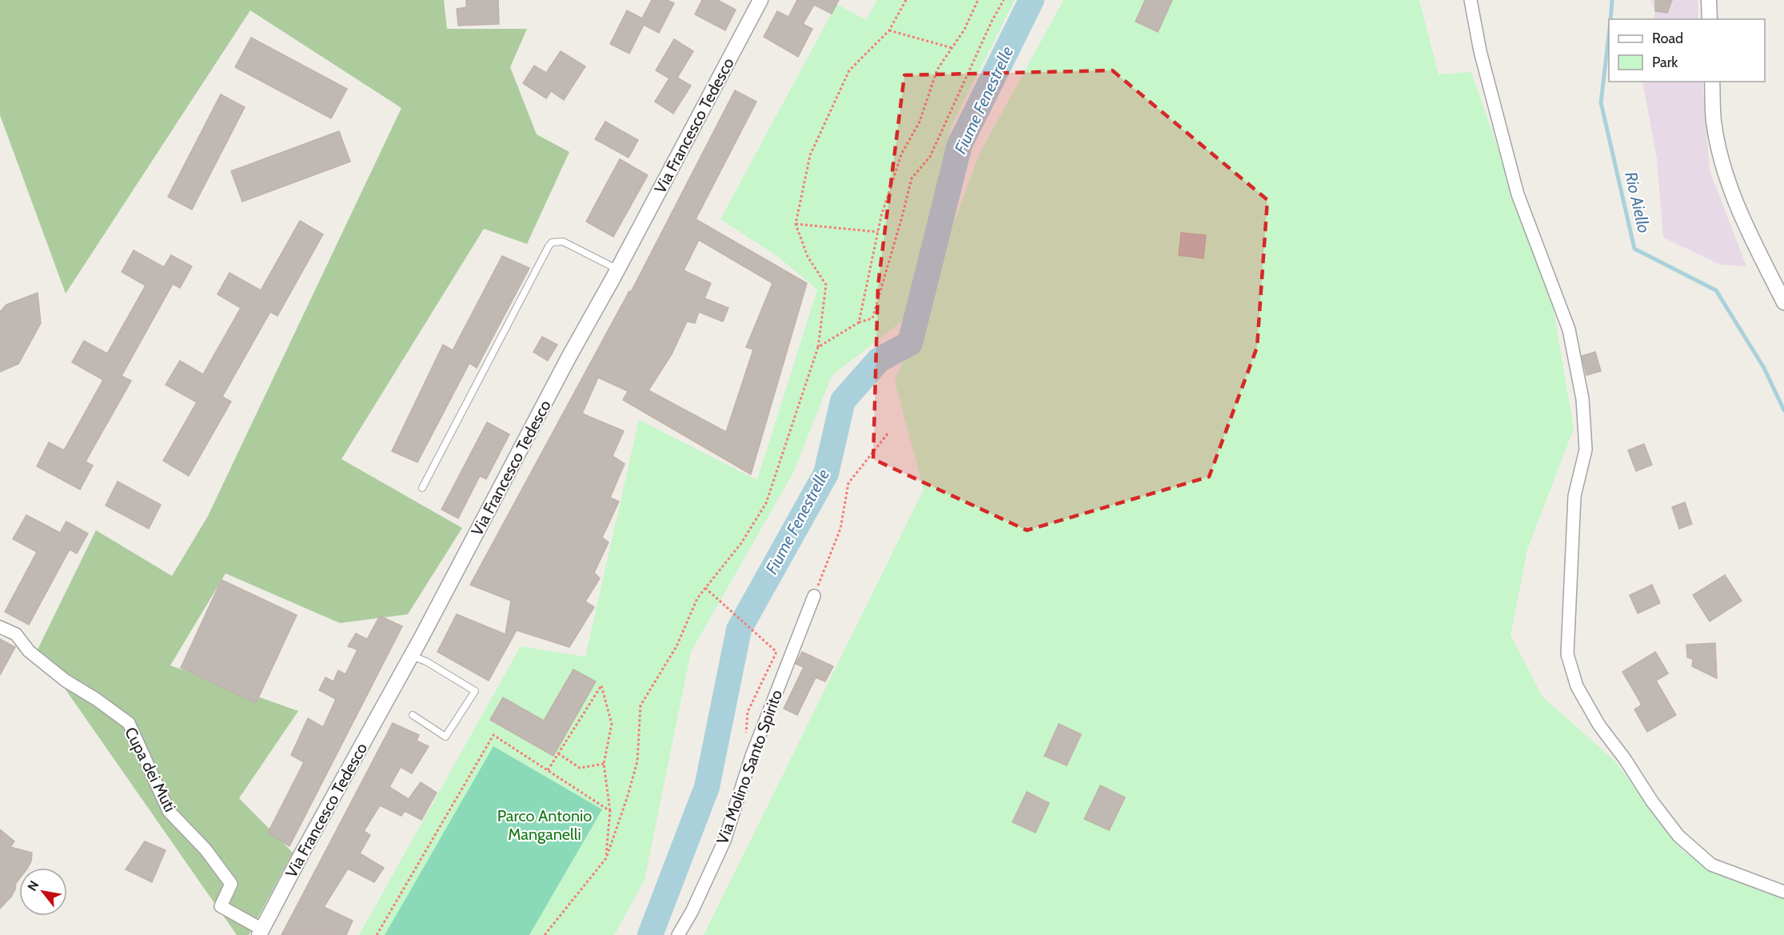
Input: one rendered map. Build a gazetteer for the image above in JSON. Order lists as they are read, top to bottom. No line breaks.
{"streets":{"street":["Via Francesco Tedesco","Via Molino Santo Spirito","Cupa dei Muti"]},"crossings":[["Via Francesco Tedesco","Cupa dei Muti"]],"water":["Fiume Fenestrelle","Rio Aiello"],"parks":["Parco Antonio Manganelli"],"legend":["Road","Park"],"north":"top left"}
